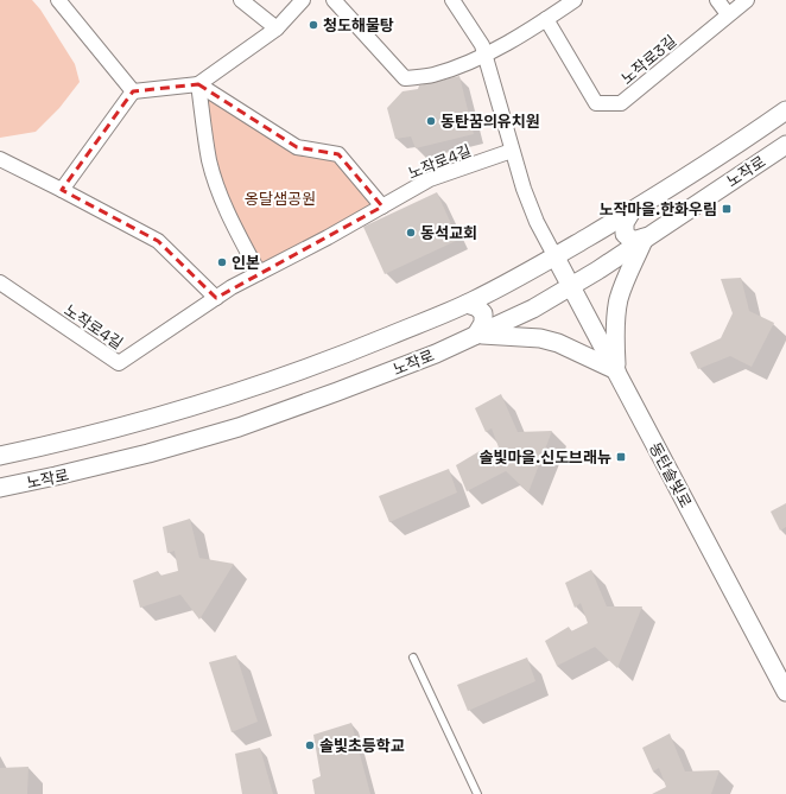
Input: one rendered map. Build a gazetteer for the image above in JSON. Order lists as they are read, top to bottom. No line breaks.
{"streets":{"street":["노작로3길","노작로4길","노작로","동탄솔빛로"]},"crossings":[["노작로","동탄솔빛로"]],"parks":["옹달샘공원"],"places":{"other":["청도해물탕","동탄꿈의유치원","동석교회","인본","솔빛초등학교"],"transit":["노작마을.한화우림","솔빛마을.신도브래뉴"]}}
